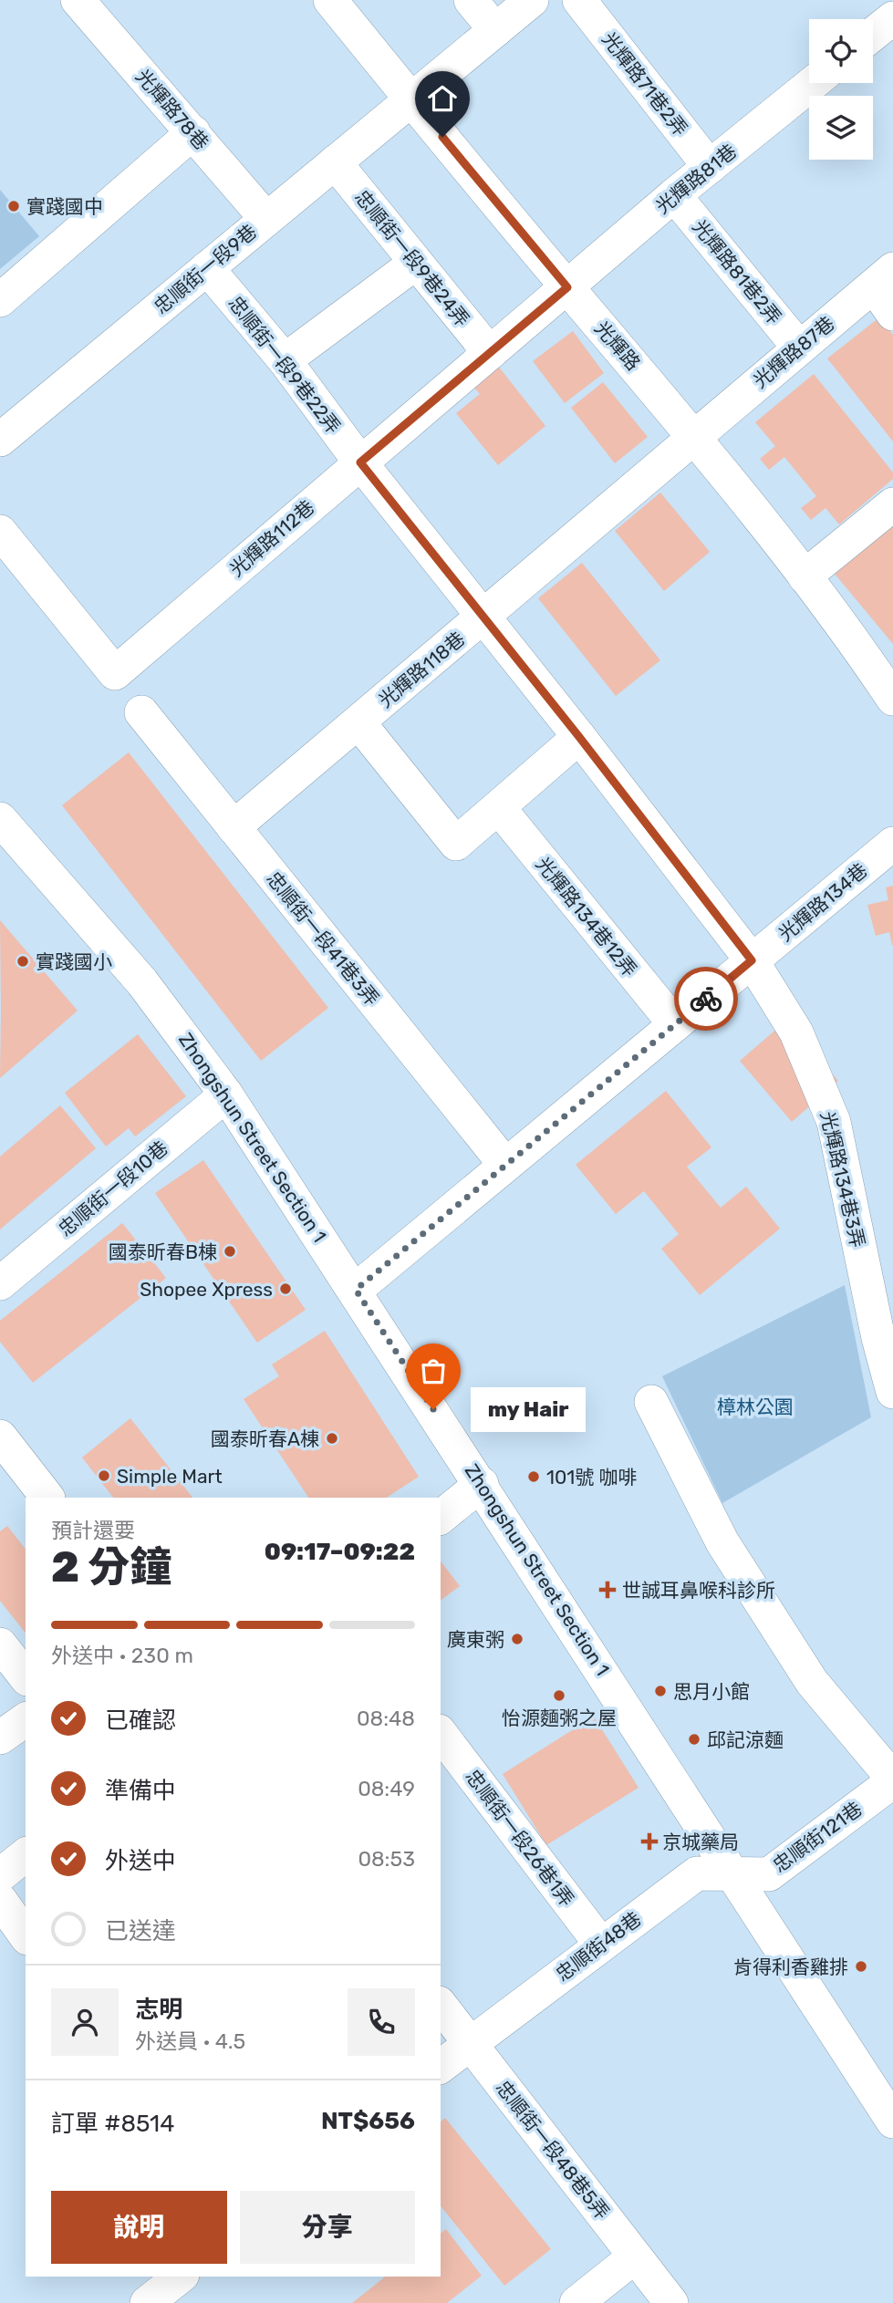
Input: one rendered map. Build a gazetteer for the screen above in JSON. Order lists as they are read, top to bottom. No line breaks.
{"streets":{"street":["光輝路71巷2弄","光輝路78巷","光輝路81巷","忠順街一段9巷24弄","忠順街一段9巷","光輝路81巷2弄","光輝路","光輝路87巷","忠順街一段9巷22弄","光輝路112巷","光輝路118巷","光輝路134巷","光輝路134巷12弄","忠順街一段41巷3弄","Zhongshun Street Section 1","光輝路134巷3弄","忠順街一段10巷","忠順街121巷","忠順街一段26巷1弄","忠順街48巷","忠順街一段48巷5弄"]},"crossings":[["光輝路71巷2弄","光輝路81巷"],["光輝路78巷","忠順街一段9巷"],["光輝路81巷","光輝路81巷2弄"],["光輝路81巷","光輝路"],["光輝路81巷","光輝路112巷"],["忠順街一段9巷24弄","忠順街一段9巷"],["忠順街一段9巷24弄","光輝路112巷"],["忠順街一段9巷","光輝路"],["忠順街一段9巷","忠順街一段9巷22弄"],["光輝路81巷2弄","光輝路87巷"],["光輝路","光輝路87巷"],["光輝路","光輝路112巷"],["光輝路","光輝路118巷"],["光輝路87巷","光輝路118巷"],["忠順街一段9巷22弄","光輝路112巷"],["忠順街一段9巷22弄","光輝路118巷"],["忠順街一段9巷22弄","光輝路134巷3弄"],["光輝路118巷","忠順街一段41巷3弄"],["光輝路134巷","光輝路134巷12弄"],["光輝路134巷","忠順街一段41巷3弄"],["光輝路134巷","Zhongshun Street Section 1"],["光輝路134巷","光輝路134巷3弄"],["Zhongshun Street Section 1","忠順街一段10巷"],["Zhongshun Street Section 1","忠順街121巷"],["Zhongshun Street Section 1","忠順街48巷"],["忠順街121巷","忠順街48巷"],["忠順街一段26巷1弄","忠順街48巷"],["忠順街48巷","忠順街一段48巷5弄"]],"parks":["樟林公園"],"places":{"other":["實踐國中","實踐國小","國泰昕春B棟","Shopee Xpress","my Hair","國泰昕春A棟","Simple Mart","101號 咖啡","廣東粥","思月小館","怡源麵粥之屋","邱記涼麵","肯得利香雞排"],"health":["世誠耳鼻喉科診所","京城藥局"]},"page":{"bubble":"my Hair","heading":["2 分鐘","預計還要","09:17–09:22"],"panel":["志明","外送員 · 4.5","訂單 #8514","NT$656"],"bar":"外送中 · 230 m","list":[["已確認","08:48"],["準備中","08:49"],["外送中","08:53"],"已送達"],"buttons":["說明","分享"]}}
